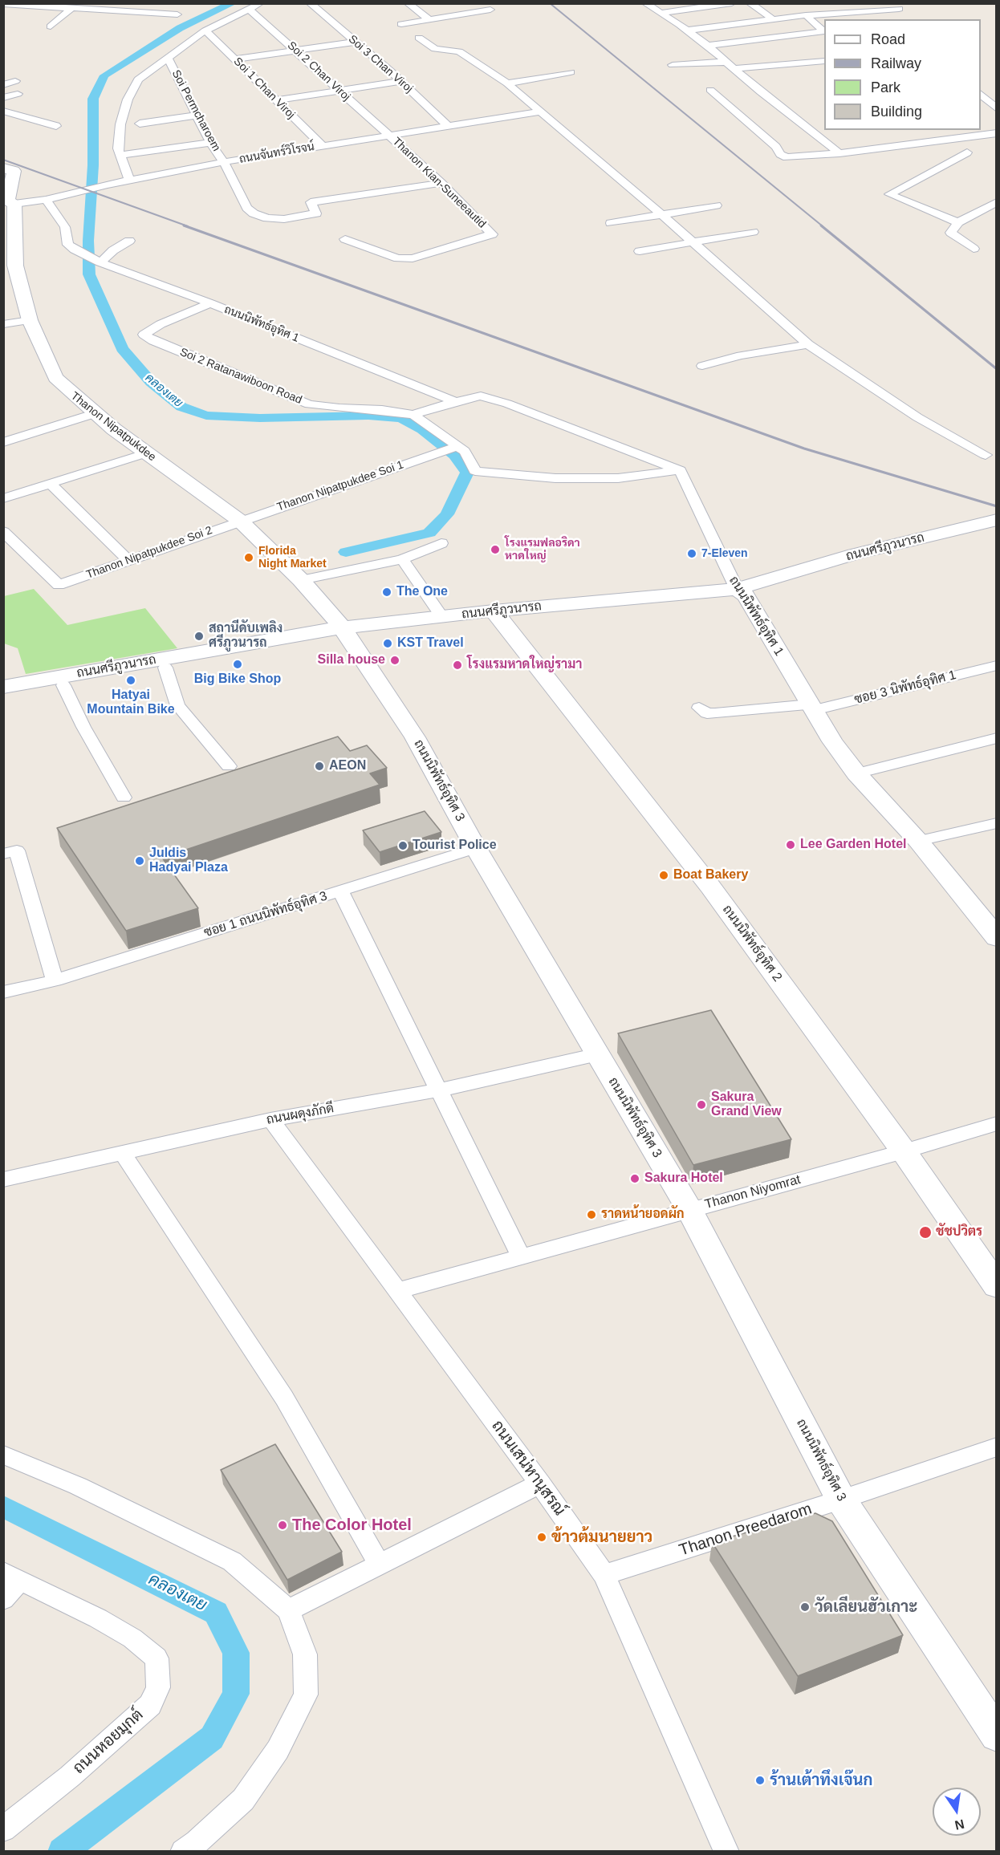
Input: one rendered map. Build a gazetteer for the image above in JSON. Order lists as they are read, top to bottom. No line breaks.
{"streets":{"street":["Soi 3 Chan Viroj","Soi 2 Chan Viroj","Soi 1 Chan Viroj","Soi Permcharoem","ถนนจันทร์วิโรจน์","Thanon Kian-Suneeautid","ถนนนิพัทธ์อุทิศ 1","Soi 2 Ratanawiboon Road","Thanon Nipatpukdee","Thanon Nipatpukdee Soi 1","ถนนศรีภูวนารถ","Thanon Nipatpukdee Soi 2","ซอย 3 นิพัทธ์อุทิศ 1","ถนนนิพัทธ์อุทิศ 3","ซอย 1 ถนนนิพัทธ์อุทิศ 3","ถนนนิพัทธ์อุทิศ 2","ถนนผดุงภักดี","Thanon Niyomrat","ถนนเสน่หานุสรณ์","Thanon Preedarom","ถนนหอยมุกต์"]},"crossings":[["Soi 3 Chan Viroj","ถนนจันทร์วิโรจน์"],["Soi 2 Chan Viroj","ถนนจันทร์วิโรจน์"],["Soi 2 Chan Viroj","Thanon Kian-Suneeautid"],["Soi 1 Chan Viroj","ถนนจันทร์วิโรจน์"],["Soi Permcharoem","ถนนจันทร์วิโรจน์"],["Soi Permcharoem","Thanon Kian-Suneeautid"],["ถนนจันทร์วิโรจน์","Thanon Kian-Suneeautid"],["ถนนจันทร์วิโรจน์","ถนนนิพัทธ์อุทิศ 1"],["ถนนจันทร์วิโรจน์","Thanon Nipatpukdee"],["ถนนนิพัทธ์อุทิศ 1","Soi 2 Ratanawiboon Road"],["ถนนนิพัทธ์อุทิศ 1","ถนนศรีภูวนารถ"],["ถนนนิพัทธ์อุทิศ 1","ซอย 3 นิพัทธ์อุทิศ 1"],["Thanon Nipatpukdee","Thanon Nipatpukdee Soi 1"],["Thanon Nipatpukdee","ถนนศรีภูวนารถ"],["Thanon Nipatpukdee","Thanon Nipatpukdee Soi 2"],["Thanon Nipatpukdee","ถนนนิพัทธ์อุทิศ 3"],["Thanon Nipatpukdee Soi 1","Thanon Nipatpukdee Soi 2"],["ถนนศรีภูวนารถ","ถนนนิพัทธ์อุทิศ 3"],["ถนนศรีภูวนารถ","ถนนนิพัทธ์อุทิศ 2"],["ถนนนิพัทธ์อุทิศ 3","ซอย 1 ถนนนิพัทธ์อุทิศ 3"],["ถนนนิพัทธ์อุทิศ 3","ถนนผดุงภักดี"],["ถนนนิพัทธ์อุทิศ 3","Thanon Niyomrat"],["ถนนนิพัทธ์อุทิศ 3","Thanon Preedarom"],["ถนนนิพัทธ์อุทิศ 2","Thanon Niyomrat"],["ถนนผดุงภักดี","ถนนเสน่หานุสรณ์"],["Thanon Niyomrat","ถนนเสน่หานุสรณ์"],["ถนนเสน่หานุสรณ์","Thanon Preedarom"]],"water":["คลองเตย"],"places":["โรงแรมฟลอริดา หาดใหญ่","7-Eleven","Florida Night Market","The One","สถานีดับเพลิง ศรีภูวนารถ","KST Travel","Silla house","Big Bike Shop","โรงแรมหาดใหญ่รามา","Hatyai Mountain Bike","AEON","Lee Garden Hotel","Tourist Police","Juldis Hadyai Plaza","Boat Bakery","Sakura Grand View","Sakura Hotel","ราดหน้ายอดผัก","ชัชปวิตร","The Color Hotel","ข้าวต้มนายยาว","วัดเลียนฮัวเกาะ","ร้านเต้าทึงเจ๊นก"],"legend":["Road","Railway","Park","Building"],"north":"bottom"}
